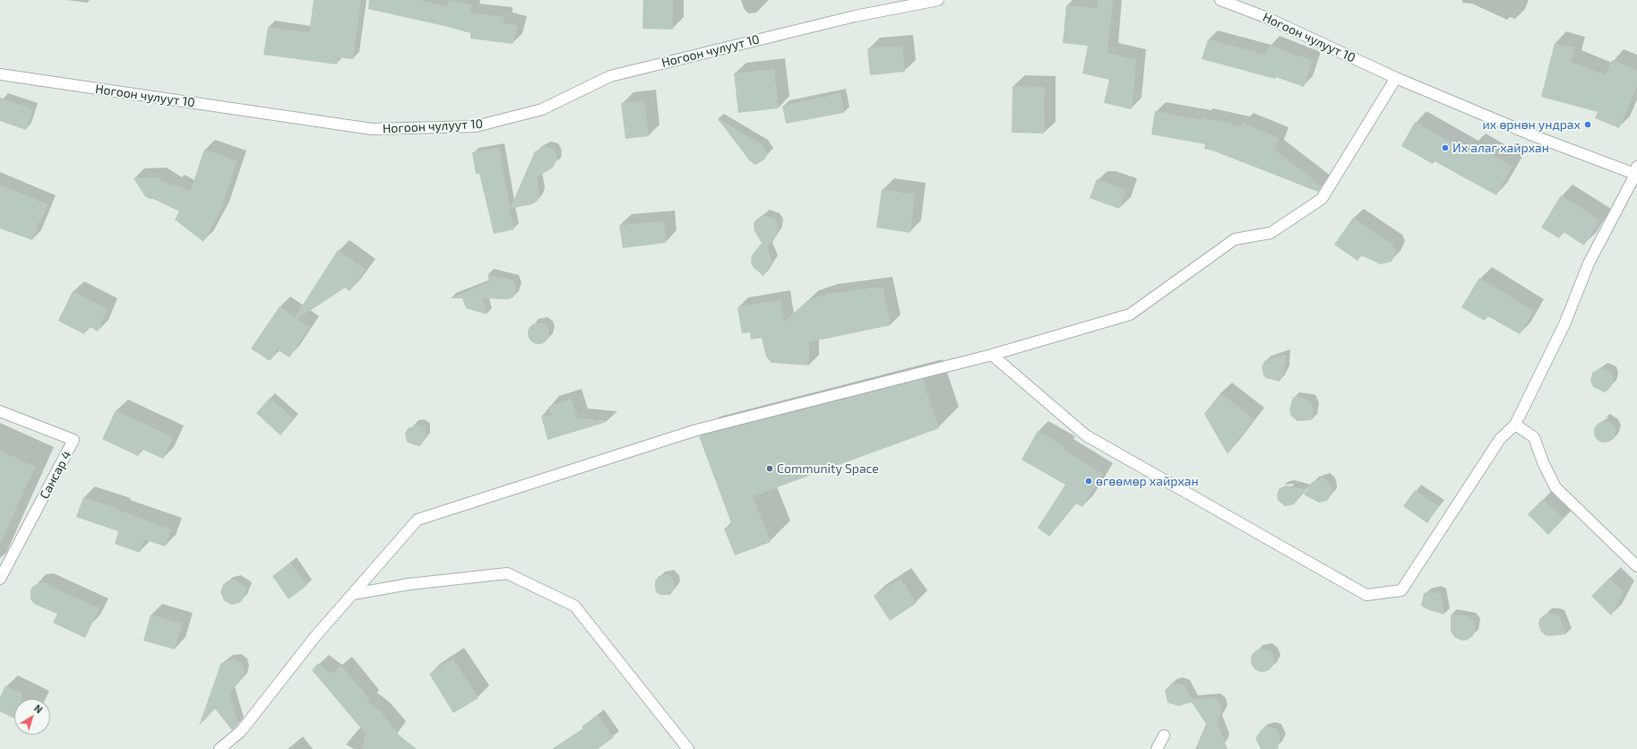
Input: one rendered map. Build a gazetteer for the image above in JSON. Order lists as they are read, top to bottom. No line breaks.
{"streets":{"street":["Ногоон чулуут 10","Сансар 4"]},"places":["их өрнөн ундрах","Их алаг хайрхан","Community Space","өгөөмөр хайрхан"],"north":"top right"}
